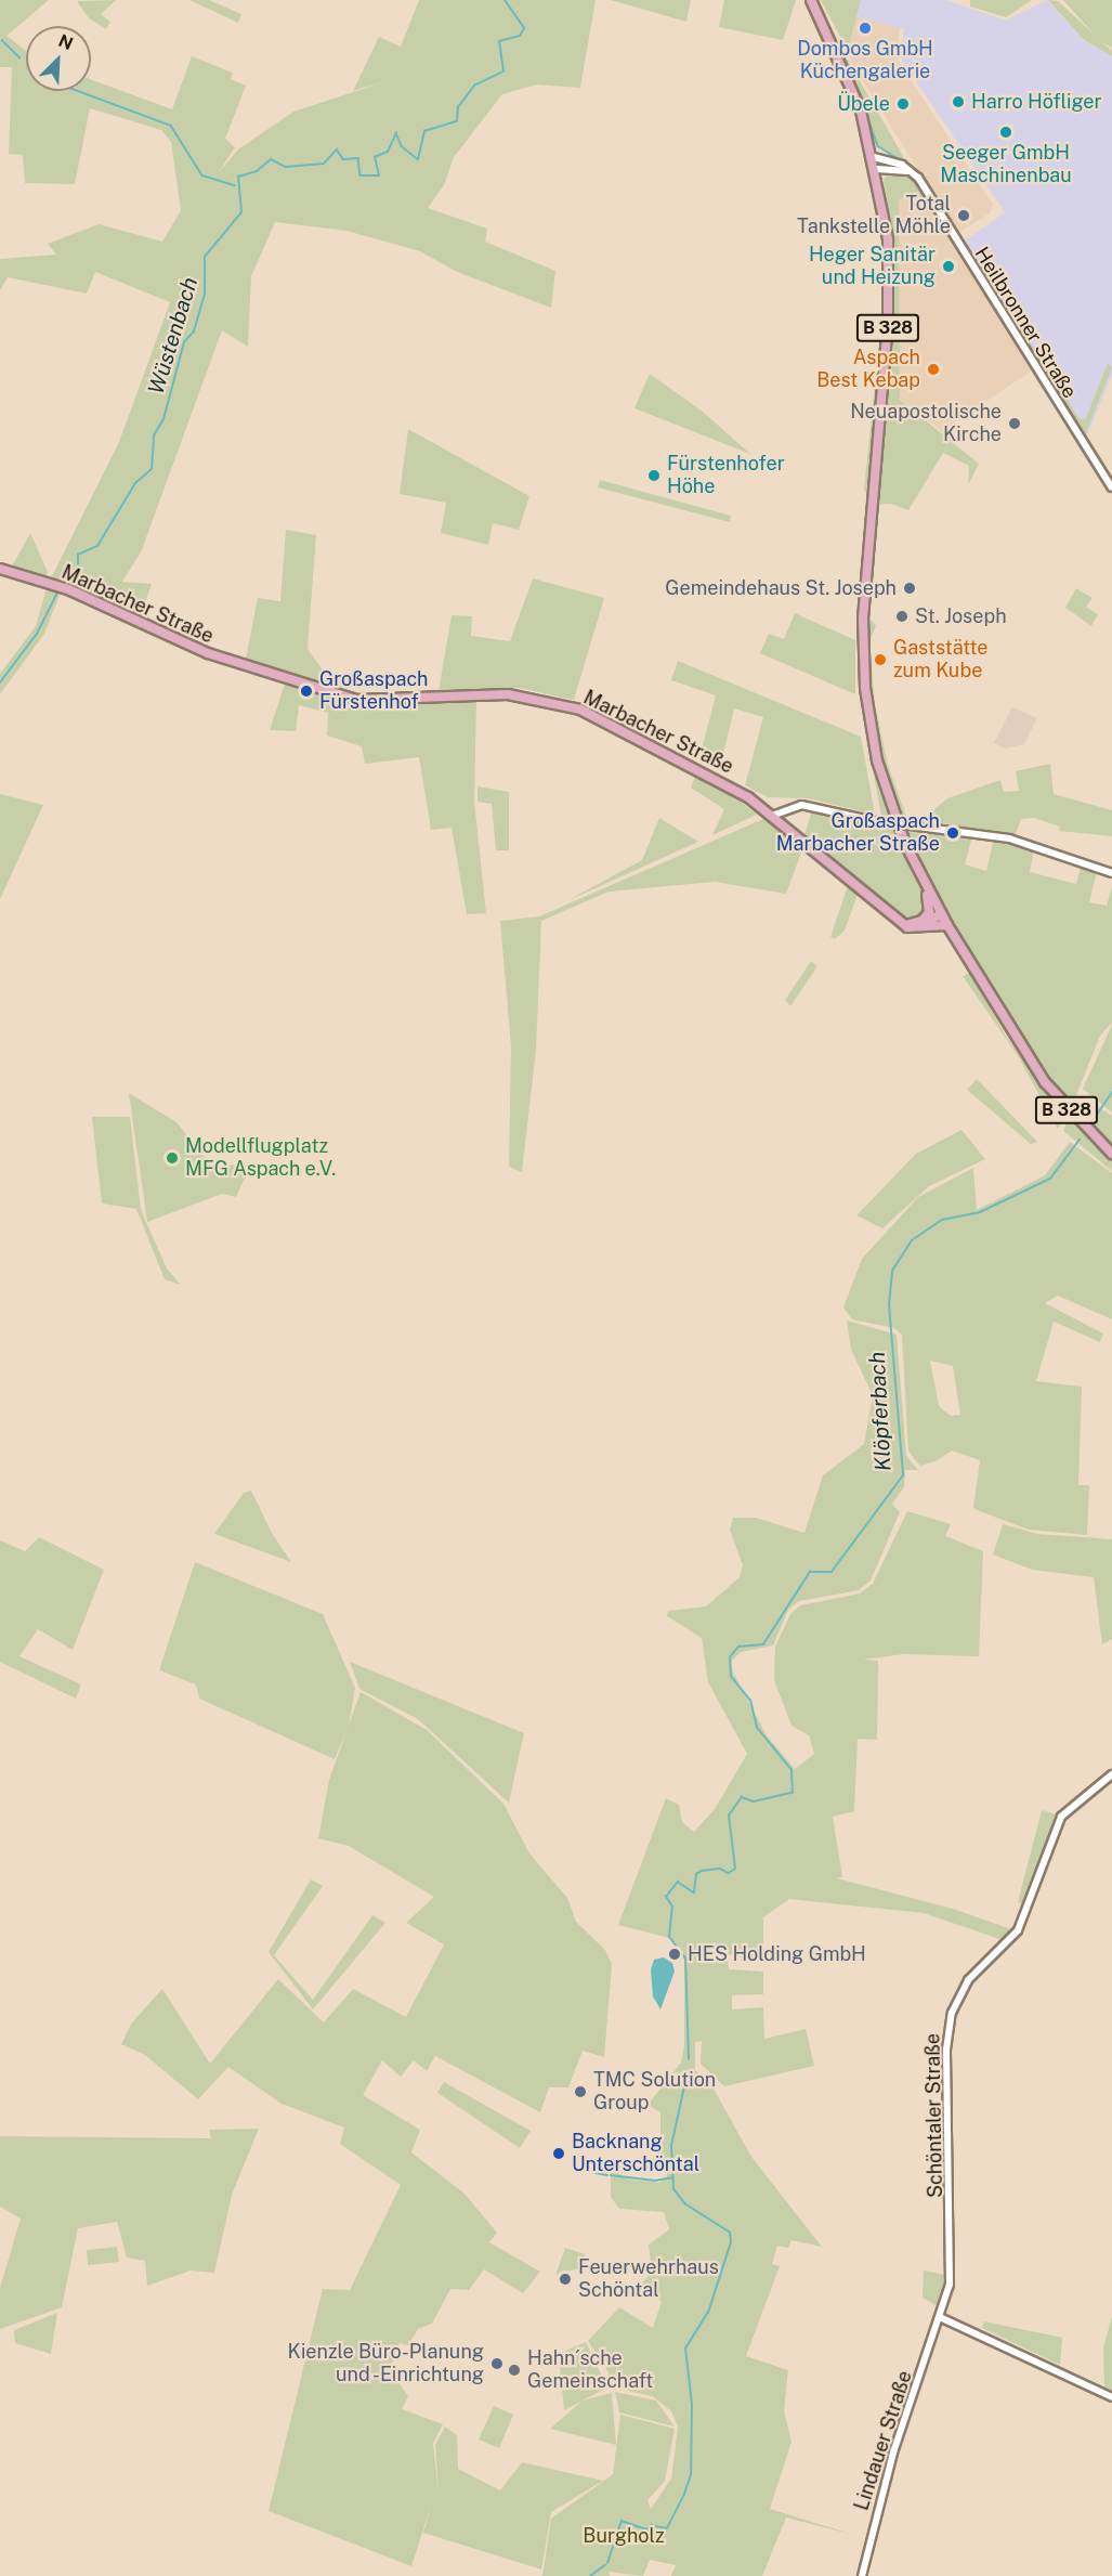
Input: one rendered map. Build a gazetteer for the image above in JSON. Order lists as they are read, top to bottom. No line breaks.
{"streets":{"main road":["B 328","Marbacher Straße"],"street":["Heilbronner Straße","Schöntaler Straße","Lindauer Straße"]},"crossings":[["Schöntaler Straße","Lindauer Straße"]],"water":["Wüstenbach","Klöpferbach"],"parks":["Burgholz"],"places":["Dombos GmbH Küchengalerie","Harro Höfliger","Übele","Seeger GmbH Maschinenbau","Total Tankstelle Möhle","Heger Sanitär und Heizung","Aspach Best Kebap","Neuapostolische Kirche","Fürstenhofer Höhe","Gemeindehaus St. Joseph","St. Joseph","Gaststätte zum Kube","Großaspach Fürstenhof","Großaspach Marbacher Straße","Modellflugplatz MFG Aspach e.V.","HES Holding GmbH","TMC Solution Group","Backnang Unterschöntal","Feuerwehrhaus Schöntal","Kienzle Büro-Planung und -Einrichtung","Hahn´sche Gemeinschaft"],"north":"top right"}
